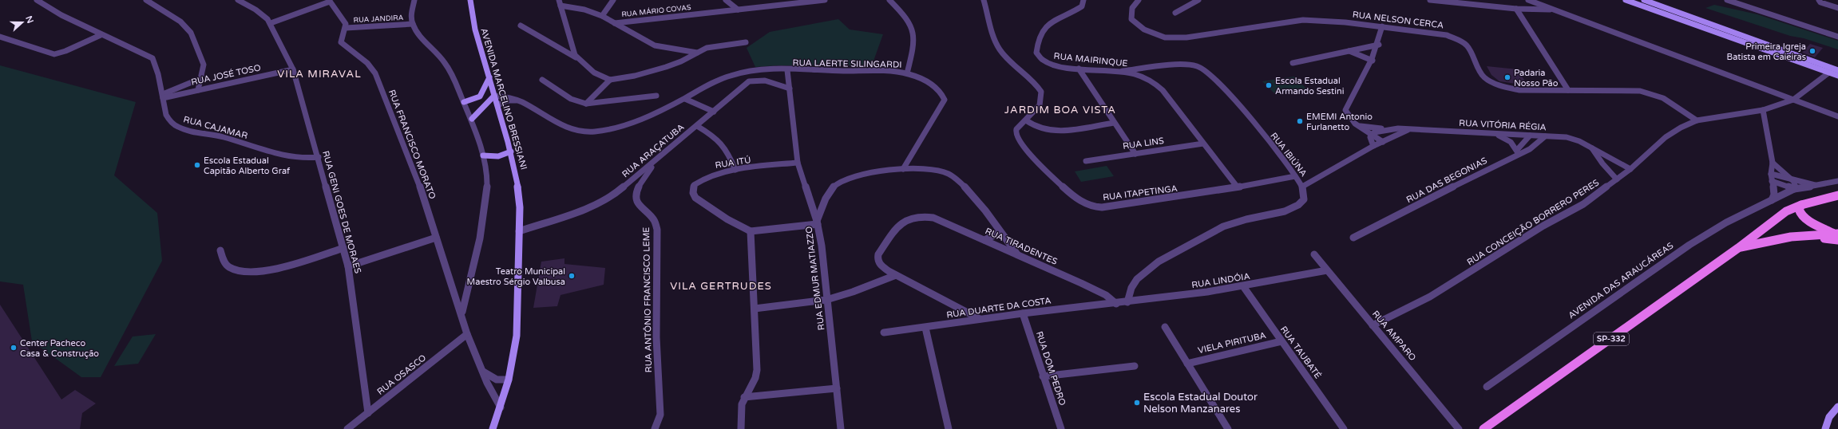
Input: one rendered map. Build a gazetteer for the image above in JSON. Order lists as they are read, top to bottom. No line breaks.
{"streets":{"main road":["SP-332"],"street":["RUA MÁRIO COVAS","RUA JANDIRA","RUA NELSON CERCA","RUA MAIRINQUE","RUA LAERTE SILINGARDI","RUA JOSÉ TOSO","AVENIDA MARCELINO BRESSIANI","RUA VITÓRIA RÉGIA","RUA CAJAMAR","RUA LINS","RUA FRANCISCO MORATO","RUA ARAÇATUBA","RUA IBIÚNA","RUA ITÚ","RUA DAS BEGONIAS","RUA ITAPETINGA","RUA GENI GOES DE MORAES","RUA CONCEIÇÃO BORRERO PERES","RUA TIRADENTES","RUA EDMUR MATIAZZO","RUA LINDÓIA","AVENIDA DAS ARAUCÁREAS","RUA ANTÔNIO FRANCISCO LEME","RUA DUARTE DA COSTA","RUA AMPARO","VIELA PIRITUBA","RUA TAUBATÉ","RUA DOM PEDRO","RUA OSASCO"]},"crossings":[["RUA JANDIRA","RUA FRANCISCO MORATO"],["RUA NELSON CERCA","RUA VITÓRIA RÉGIA"],["RUA NELSON CERCA","RUA CONCEIÇÃO BORRERO PERES"],["RUA MAIRINQUE","RUA LINS"],["RUA MAIRINQUE","RUA IBIÚNA"],["RUA MAIRINQUE","RUA ITAPETINGA"],["RUA LAERTE SILINGARDI","AVENIDA MARCELINO BRESSIANI"],["RUA LAERTE SILINGARDI","RUA EDMUR MATIAZZO"],["RUA JOSÉ TOSO","RUA CAJAMAR"],["RUA JOSÉ TOSO","RUA GENI GOES DE MORAES"],["AVENIDA MARCELINO BRESSIANI","RUA FRANCISCO MORATO"],["AVENIDA MARCELINO BRESSIANI","RUA ARAÇATUBA"],["RUA VITÓRIA RÉGIA","RUA DAS BEGONIAS"],["RUA VITÓRIA RÉGIA","RUA CONCEIÇÃO BORRERO PERES"],["RUA CAJAMAR","RUA GENI GOES DE MORAES"],["RUA FRANCISCO MORATO","RUA OSASCO"],["RUA ARAÇATUBA","RUA EDMUR MATIAZZO"],["RUA ARAÇATUBA","RUA ANTÔNIO FRANCISCO LEME"],["RUA IBIÚNA","RUA ITAPETINGA"],["RUA IBIÚNA","RUA LINDÓIA"],["RUA ITÚ","RUA EDMUR MATIAZZO"],["RUA GENI GOES DE MORAES","RUA OSASCO"],["RUA CONCEIÇÃO BORRERO PERES","RUA AMPARO"],["RUA TIRADENTES","RUA LINDÓIA"],["RUA TIRADENTES","RUA DUARTE DA COSTA"],["RUA LINDÓIA","RUA DUARTE DA COSTA"],["RUA LINDÓIA","RUA AMPARO"],["RUA LINDÓIA","RUA TAUBATÉ"],["RUA DUARTE DA COSTA","RUA DOM PEDRO"],["VIELA PIRITUBA","RUA TAUBATÉ"]],"districts":["VILA MIRAVAL","JARDIM BOA VISTA","VILA GERTRUDES"],"places":["Primeira Igreja Batista em Caieiras","Padaria Nosso Pão","Escola Estadual Armando Sestini","EMEMI Antonio Furlanetto","Escola Estadual Capitão Alberto Graf","Teatro Municipal Maestro Sérgio Valbusa","Center Pacheco Casa & Construção","Escola Estadual Doutor Nelson Manzanares"],"north":"right"}
